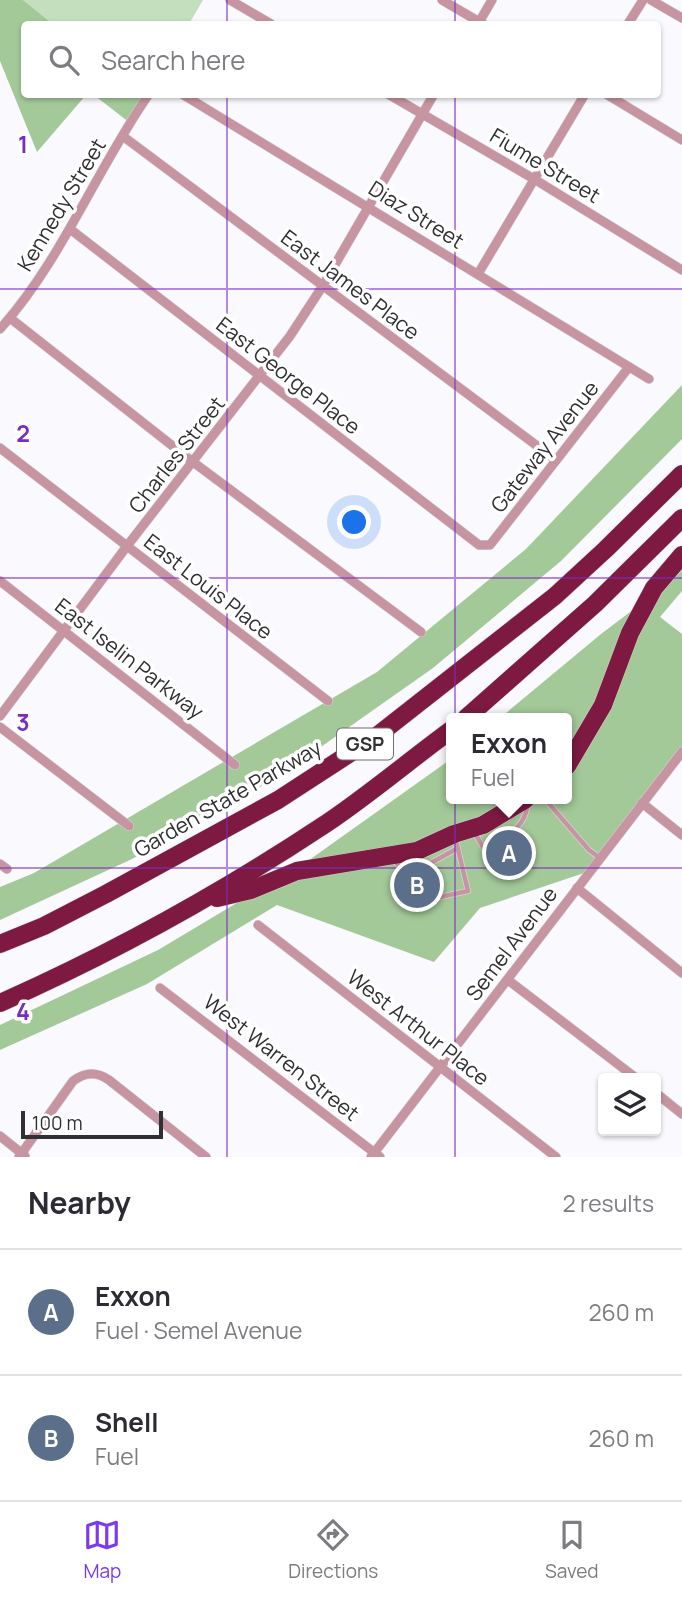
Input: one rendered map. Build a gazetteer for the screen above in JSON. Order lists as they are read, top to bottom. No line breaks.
{"streets":{"highway":["GSP","Garden State Parkway"],"street":["Fiume Street","Kennedy Street","Diaz Street","East James Place","East George Place","Gateway Avenue","Charles Street","East Louis Place","East Iselin Parkway","Semel Avenue","West Arthur Place","West Warren Street"]},"crossings":[["Fiume Street","Charles Street"],["Kennedy Street","East James Place"],["Kennedy Street","East George Place"],["Diaz Street","Gateway Avenue"],["Diaz Street","Charles Street"],["East James Place","Gateway Avenue"],["East James Place","Charles Street"],["East George Place","Gateway Avenue"],["East George Place","Charles Street"],["Charles Street","East Louis Place"],["Charles Street","East Iselin Parkway"],["Semel Avenue","West Arthur Place"],["Semel Avenue","West Warren Street"]],"scale_bar":"100 m","page":{"search":"Search here","popup":["Exxon","Fuel"],"pins":["A","B"],"scale":"100 m","heading":["Nearby","2 results"],"list":[{"mark":"A","name":"Exxon","note":"Fuel · Semel Avenue","value":"260 m"},{"mark":"B","name":"Shell","note":"Fuel","value":"260 m"}],"nav":["Map","Directions","Saved"]},"grid":{"rows":["1","2","3","4"]}}
